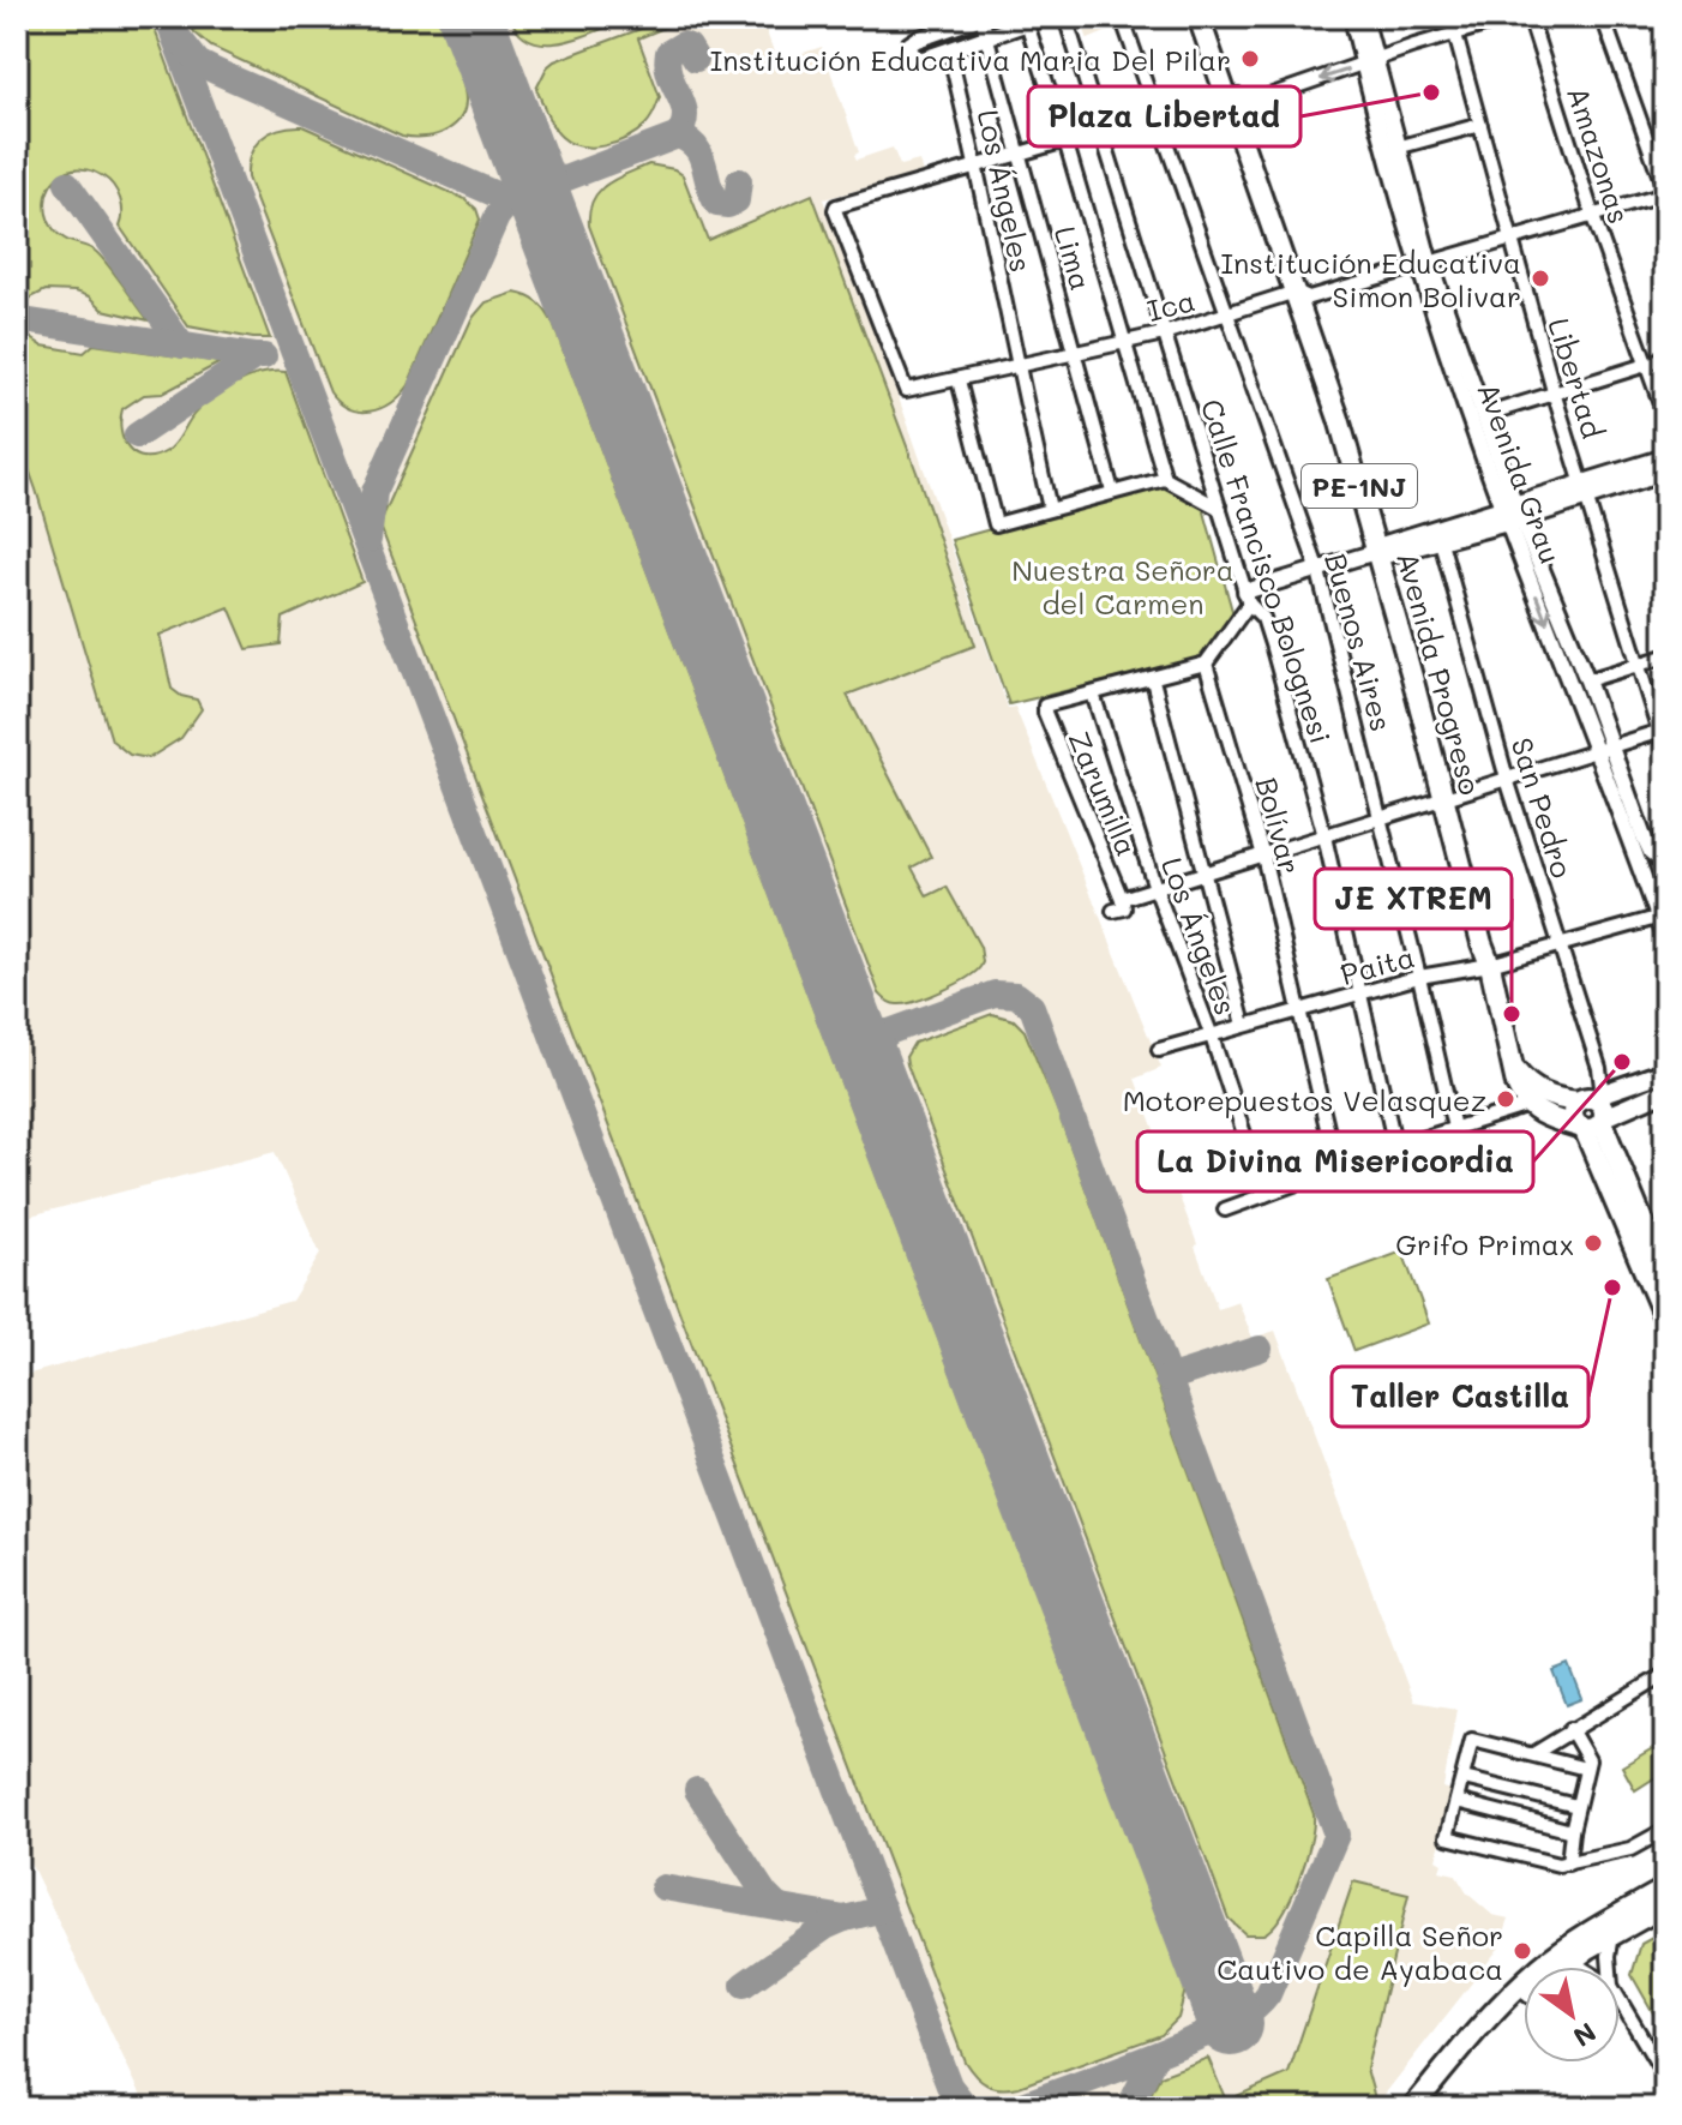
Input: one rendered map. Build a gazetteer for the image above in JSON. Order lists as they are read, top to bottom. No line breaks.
{"streets":{"main road":["PE-1NJ","Avenida Progreso"],"street":["Amazonas","Los Ángeles","Lima","Ica","Libertad","Avenida Grau","Calle Francisco Bolognesi","Buenos Aires","Zarumilla","San Pedro","Bolívar","Paita"]},"crossings":[["Amazonas","Ica"],["Los Ángeles","Ica"],["Los Ángeles","Zarumilla"],["Los Ángeles","Paita"],["Lima","Ica"],["Ica","Libertad"],["Ica","Avenida Grau"],["Ica","Calle Francisco Bolognesi"],["Ica","Buenos Aires"],["Ica","Avenida Progreso"],["Avenida Grau","Paita"],["Calle Francisco Bolognesi","Paita"],["Buenos Aires","Paita"],["Avenida Progreso","Paita"],["San Pedro","Paita"],["Bolívar","Paita"]],"parks":["Nuestra Señora del Carmen"],"places":["Institución Educativa Maria Del Pilar","Plaza Libertad","Institución Educativa Simon Bolivar","JE XTREM","La Divina Misericordia","Motorepuestos Velasquez","Grifo Primax","Taller Castilla","Capilla Señor Cautivo de Ayabaca"],"north":"bottom right"}
